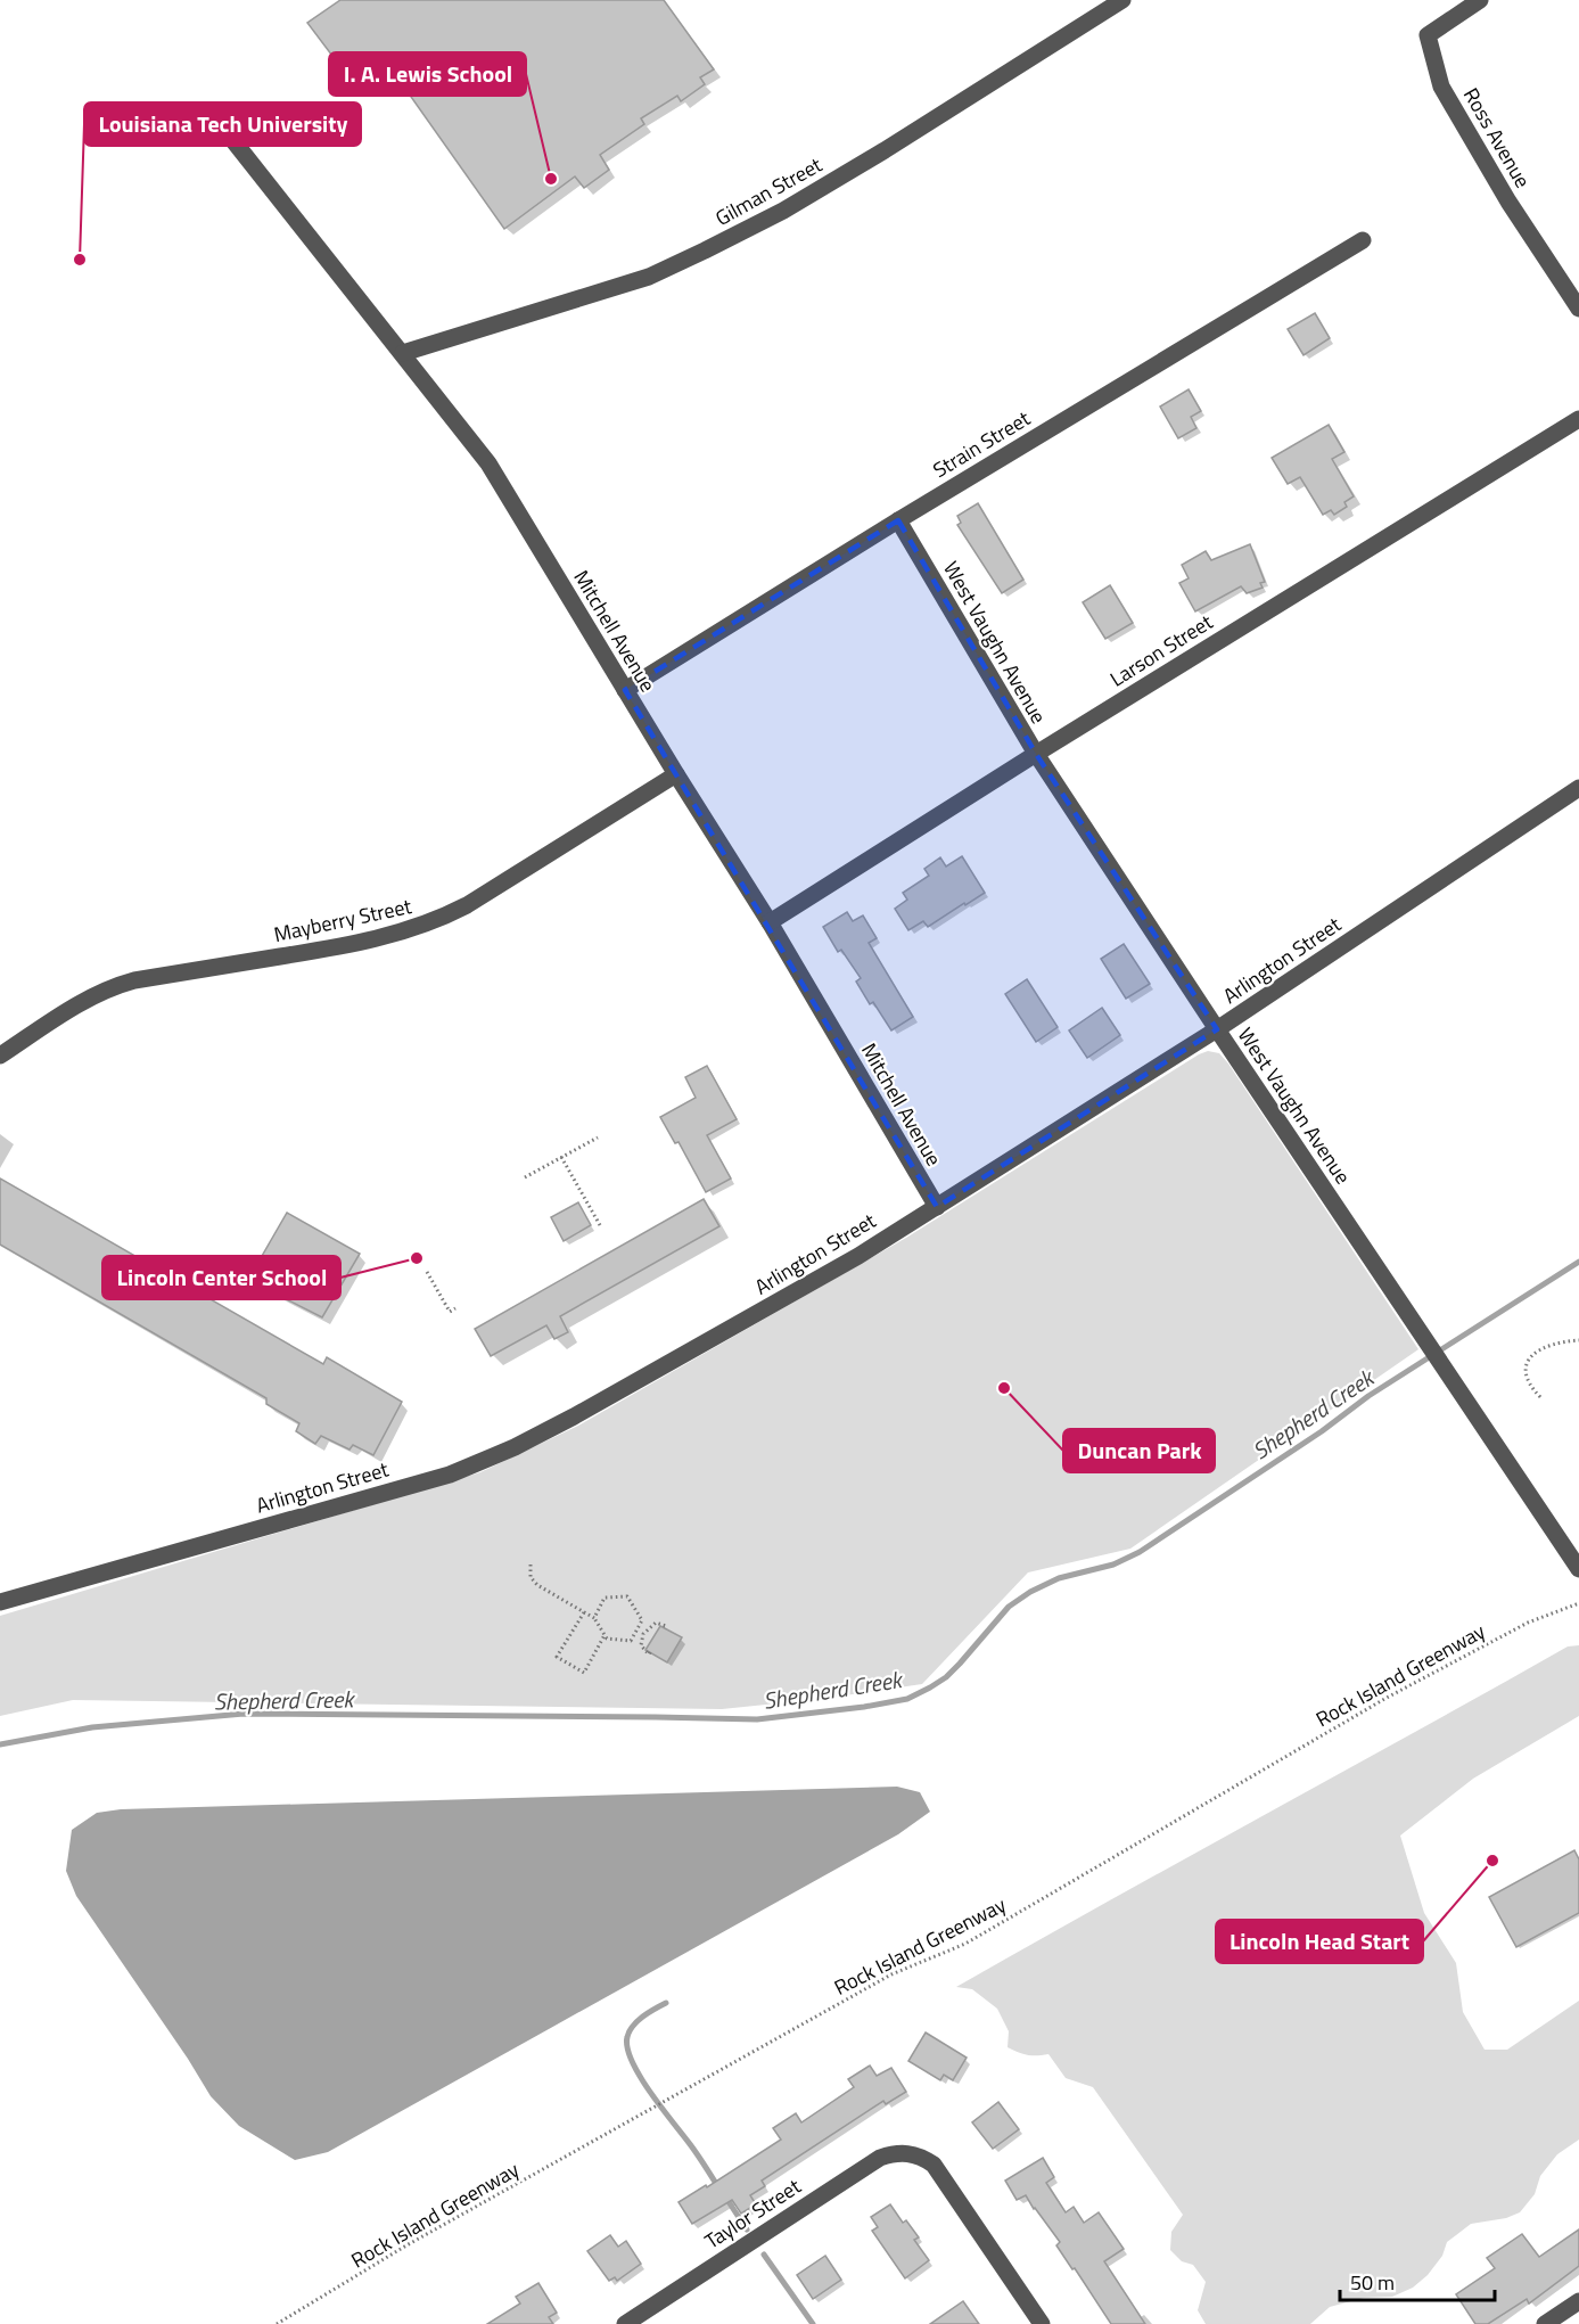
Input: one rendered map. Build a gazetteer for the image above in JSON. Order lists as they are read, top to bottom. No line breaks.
{"streets":{"street":["Ross Avenue","Gilman Street","Strain Street","Mitchell Avenue","West Vaughn Avenue","Larson Street","Mayberry Street","Arlington Street","Taylor Street"],"path":["Rock Island Greenway"]},"crossings":[["Gilman Street","Mitchell Avenue"],["Strain Street","Mitchell Avenue"],["Strain Street","West Vaughn Avenue"],["Mitchell Avenue","Larson Street"],["Mitchell Avenue","Mayberry Street"],["Mitchell Avenue","Arlington Street"],["West Vaughn Avenue","Larson Street"],["West Vaughn Avenue","Arlington Street"]],"water":["Shepherd Creek"],"places":["I. A. Lewis School","Louisiana Tech University","Lincoln Center School","Duncan Park","Lincoln Head Start"],"scale_bar":"50 m"}
